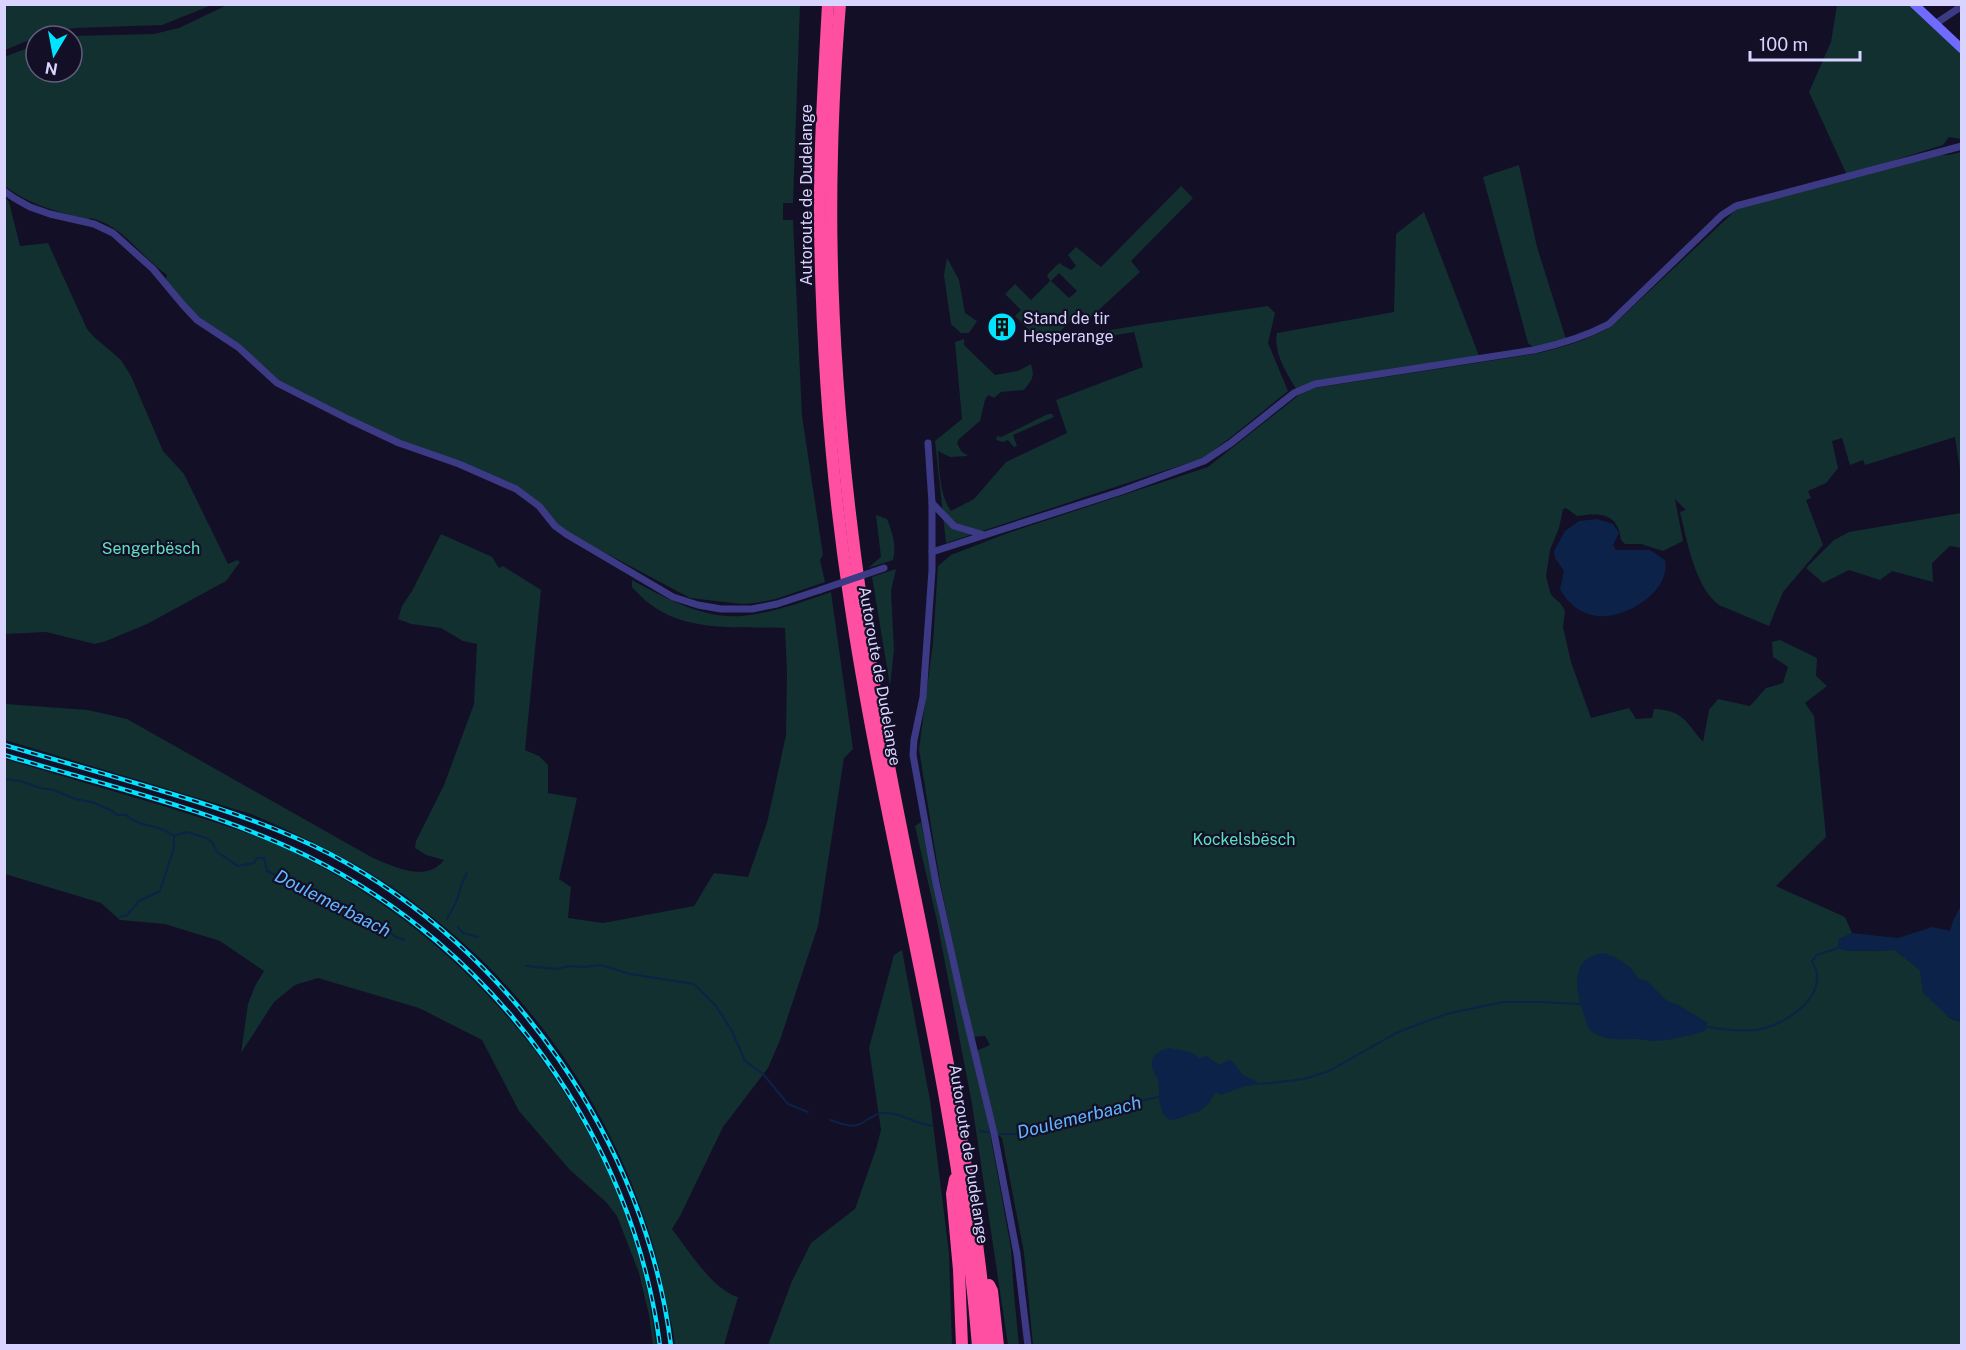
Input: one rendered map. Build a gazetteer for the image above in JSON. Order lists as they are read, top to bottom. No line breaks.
{"streets":{"highway":["Autoroute de Dudelange"]},"water":["Doulemerbaach"],"parks":["Sengerbësch","Kockelsbësch"],"places":{"building":["Stand de tir Hesperange"]},"scale_bar":"100 m","north":"bottom"}
